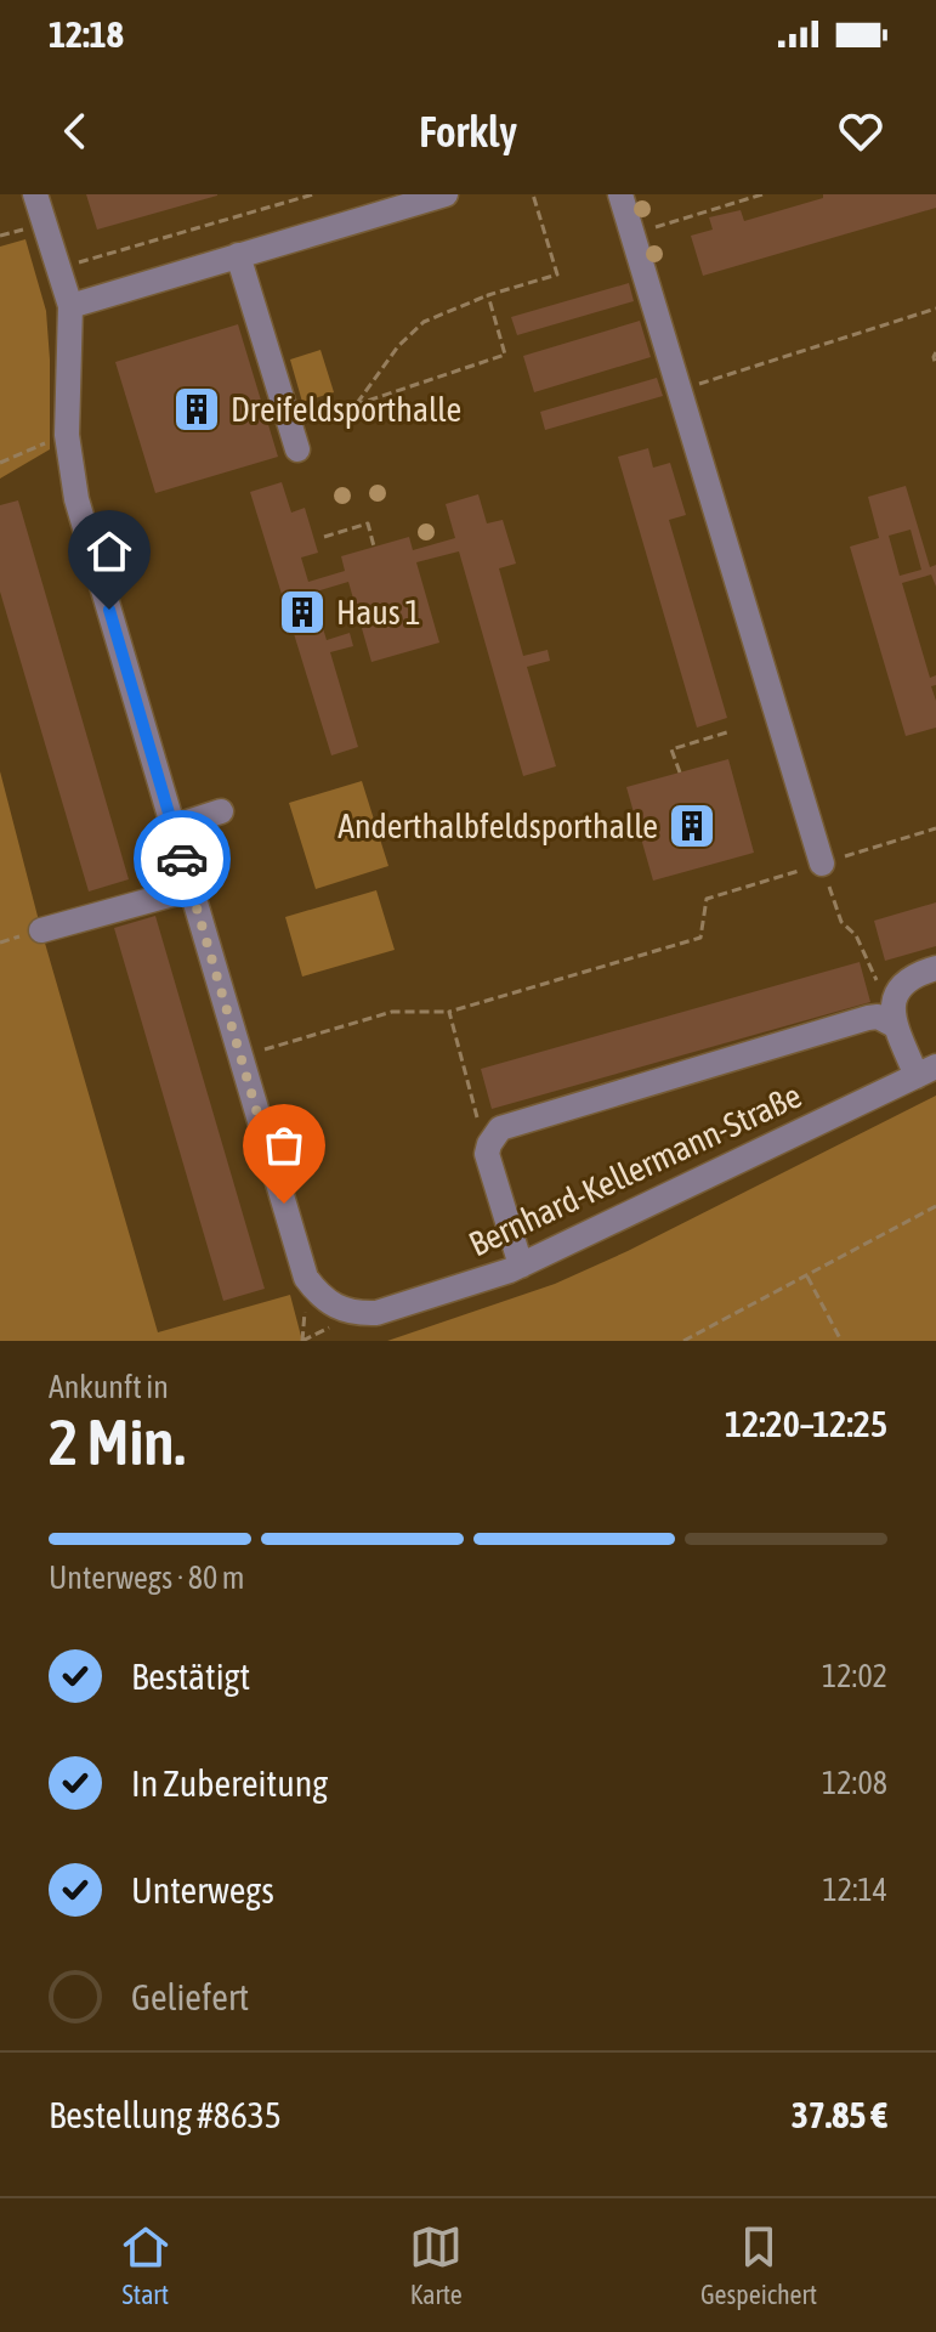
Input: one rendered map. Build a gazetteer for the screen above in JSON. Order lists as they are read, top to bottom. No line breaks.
{"streets":{"street":["Bernhard-Kellermann-Straße"]},"places":{"building":["Dreifeldsporthalle","Haus 1","Anderthalbfeldsporthalle"]},"page":{"status":"12:18","header":"Forkly","heading":["2 Min.","Ankunft in","12:20–12:25"],"panel":["Bestellung #8635","37.85 €"],"bar":"Unterwegs · 80 m","list":[["Bestätigt","12:02"],["In Zubereitung","12:08"],["Unterwegs","12:14"],"Geliefert"],"tabs":["Start","Karte","Gespeichert"]}}
